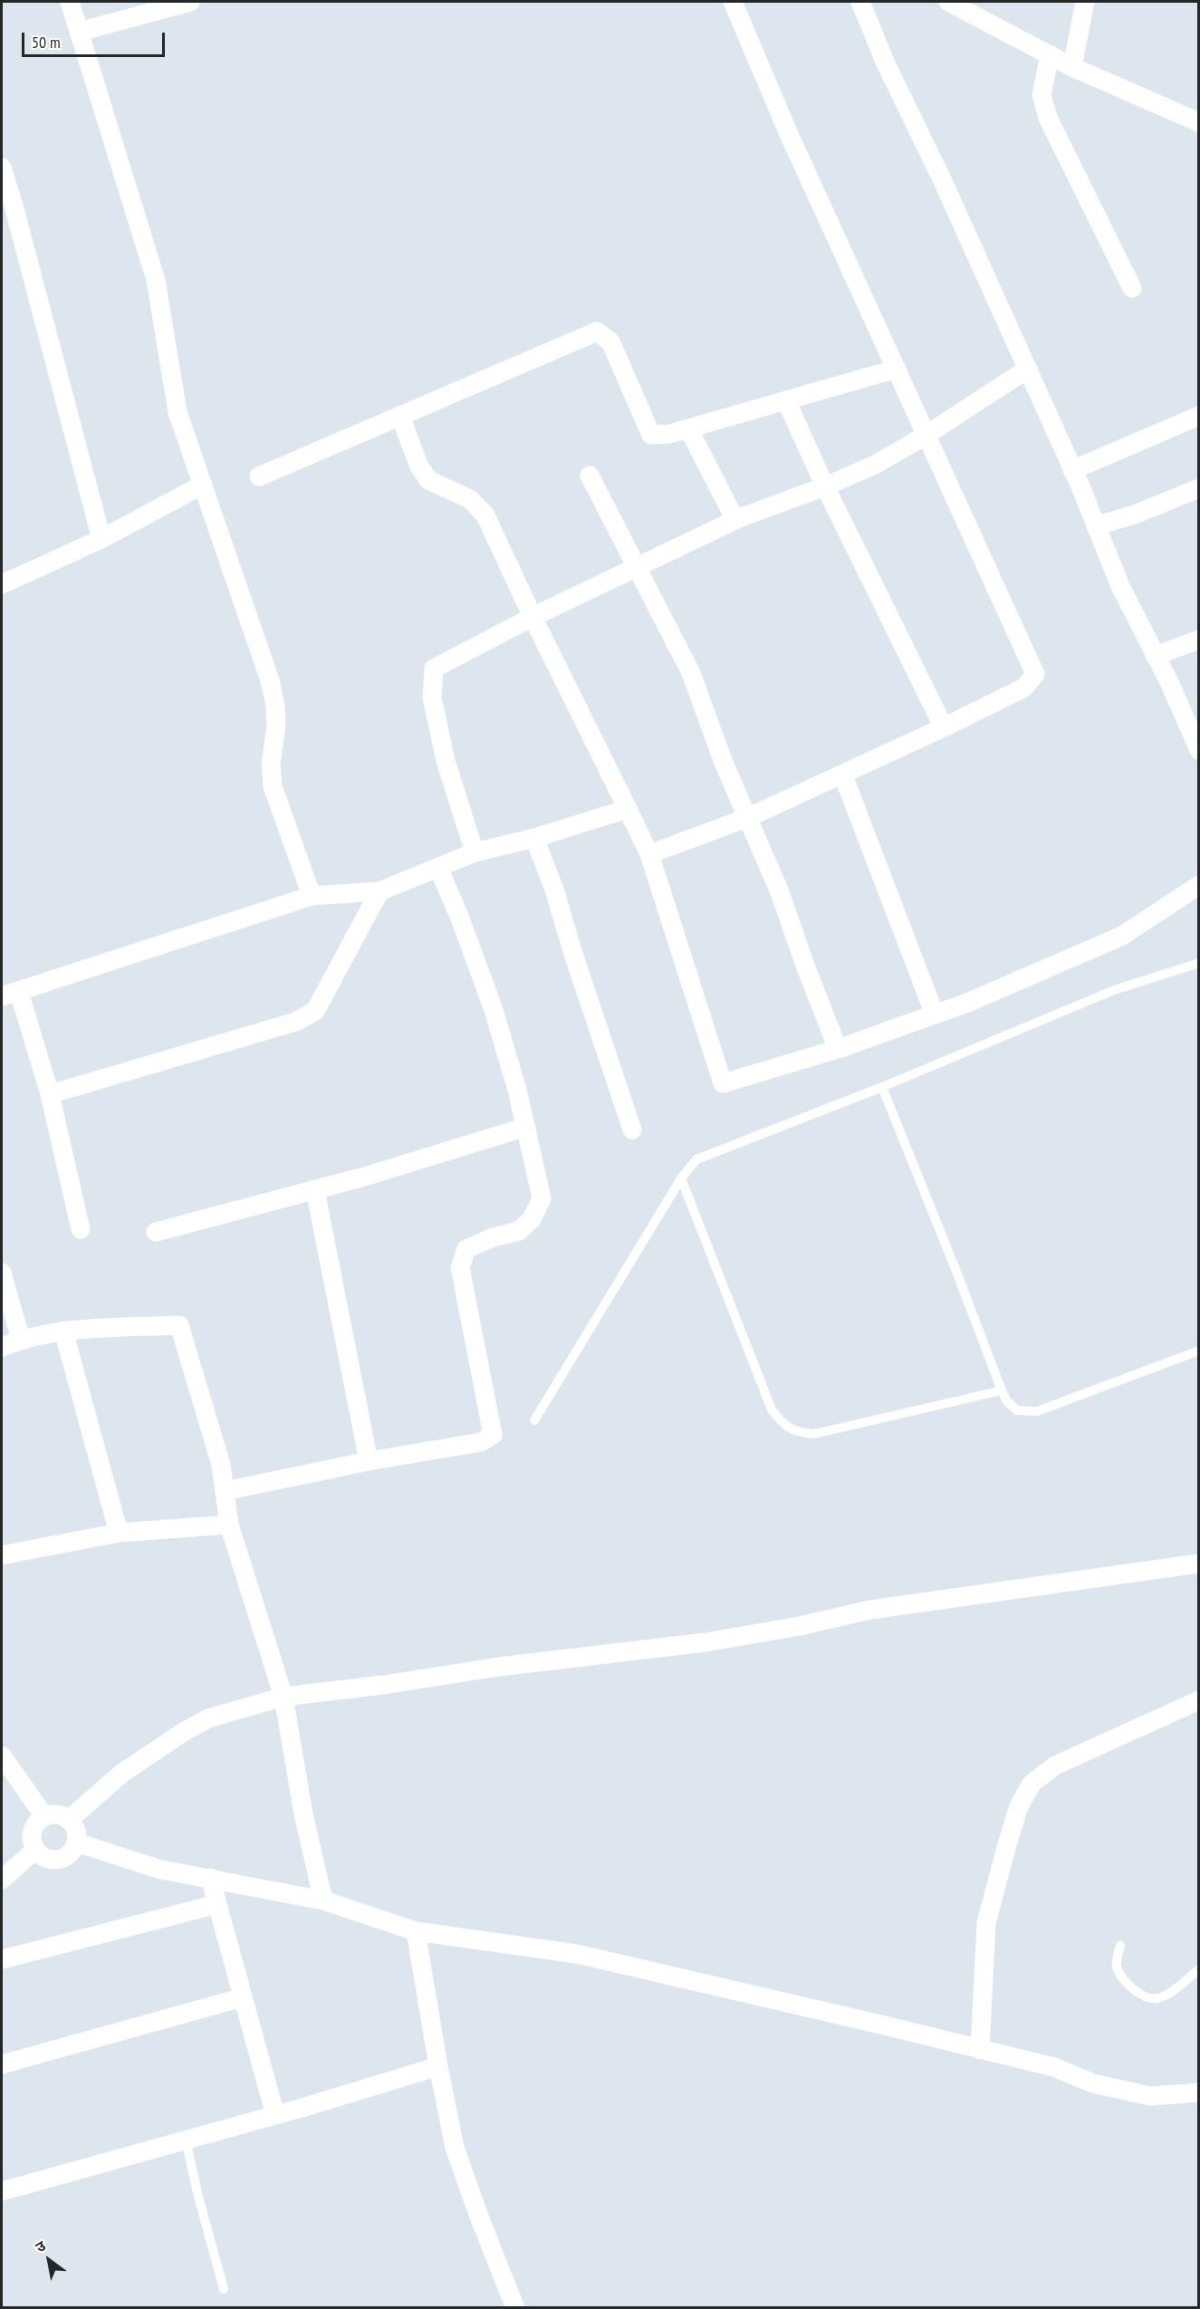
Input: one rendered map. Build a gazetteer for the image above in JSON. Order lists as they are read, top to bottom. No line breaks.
{"scale_bar":"50 m","north":"top left"}
